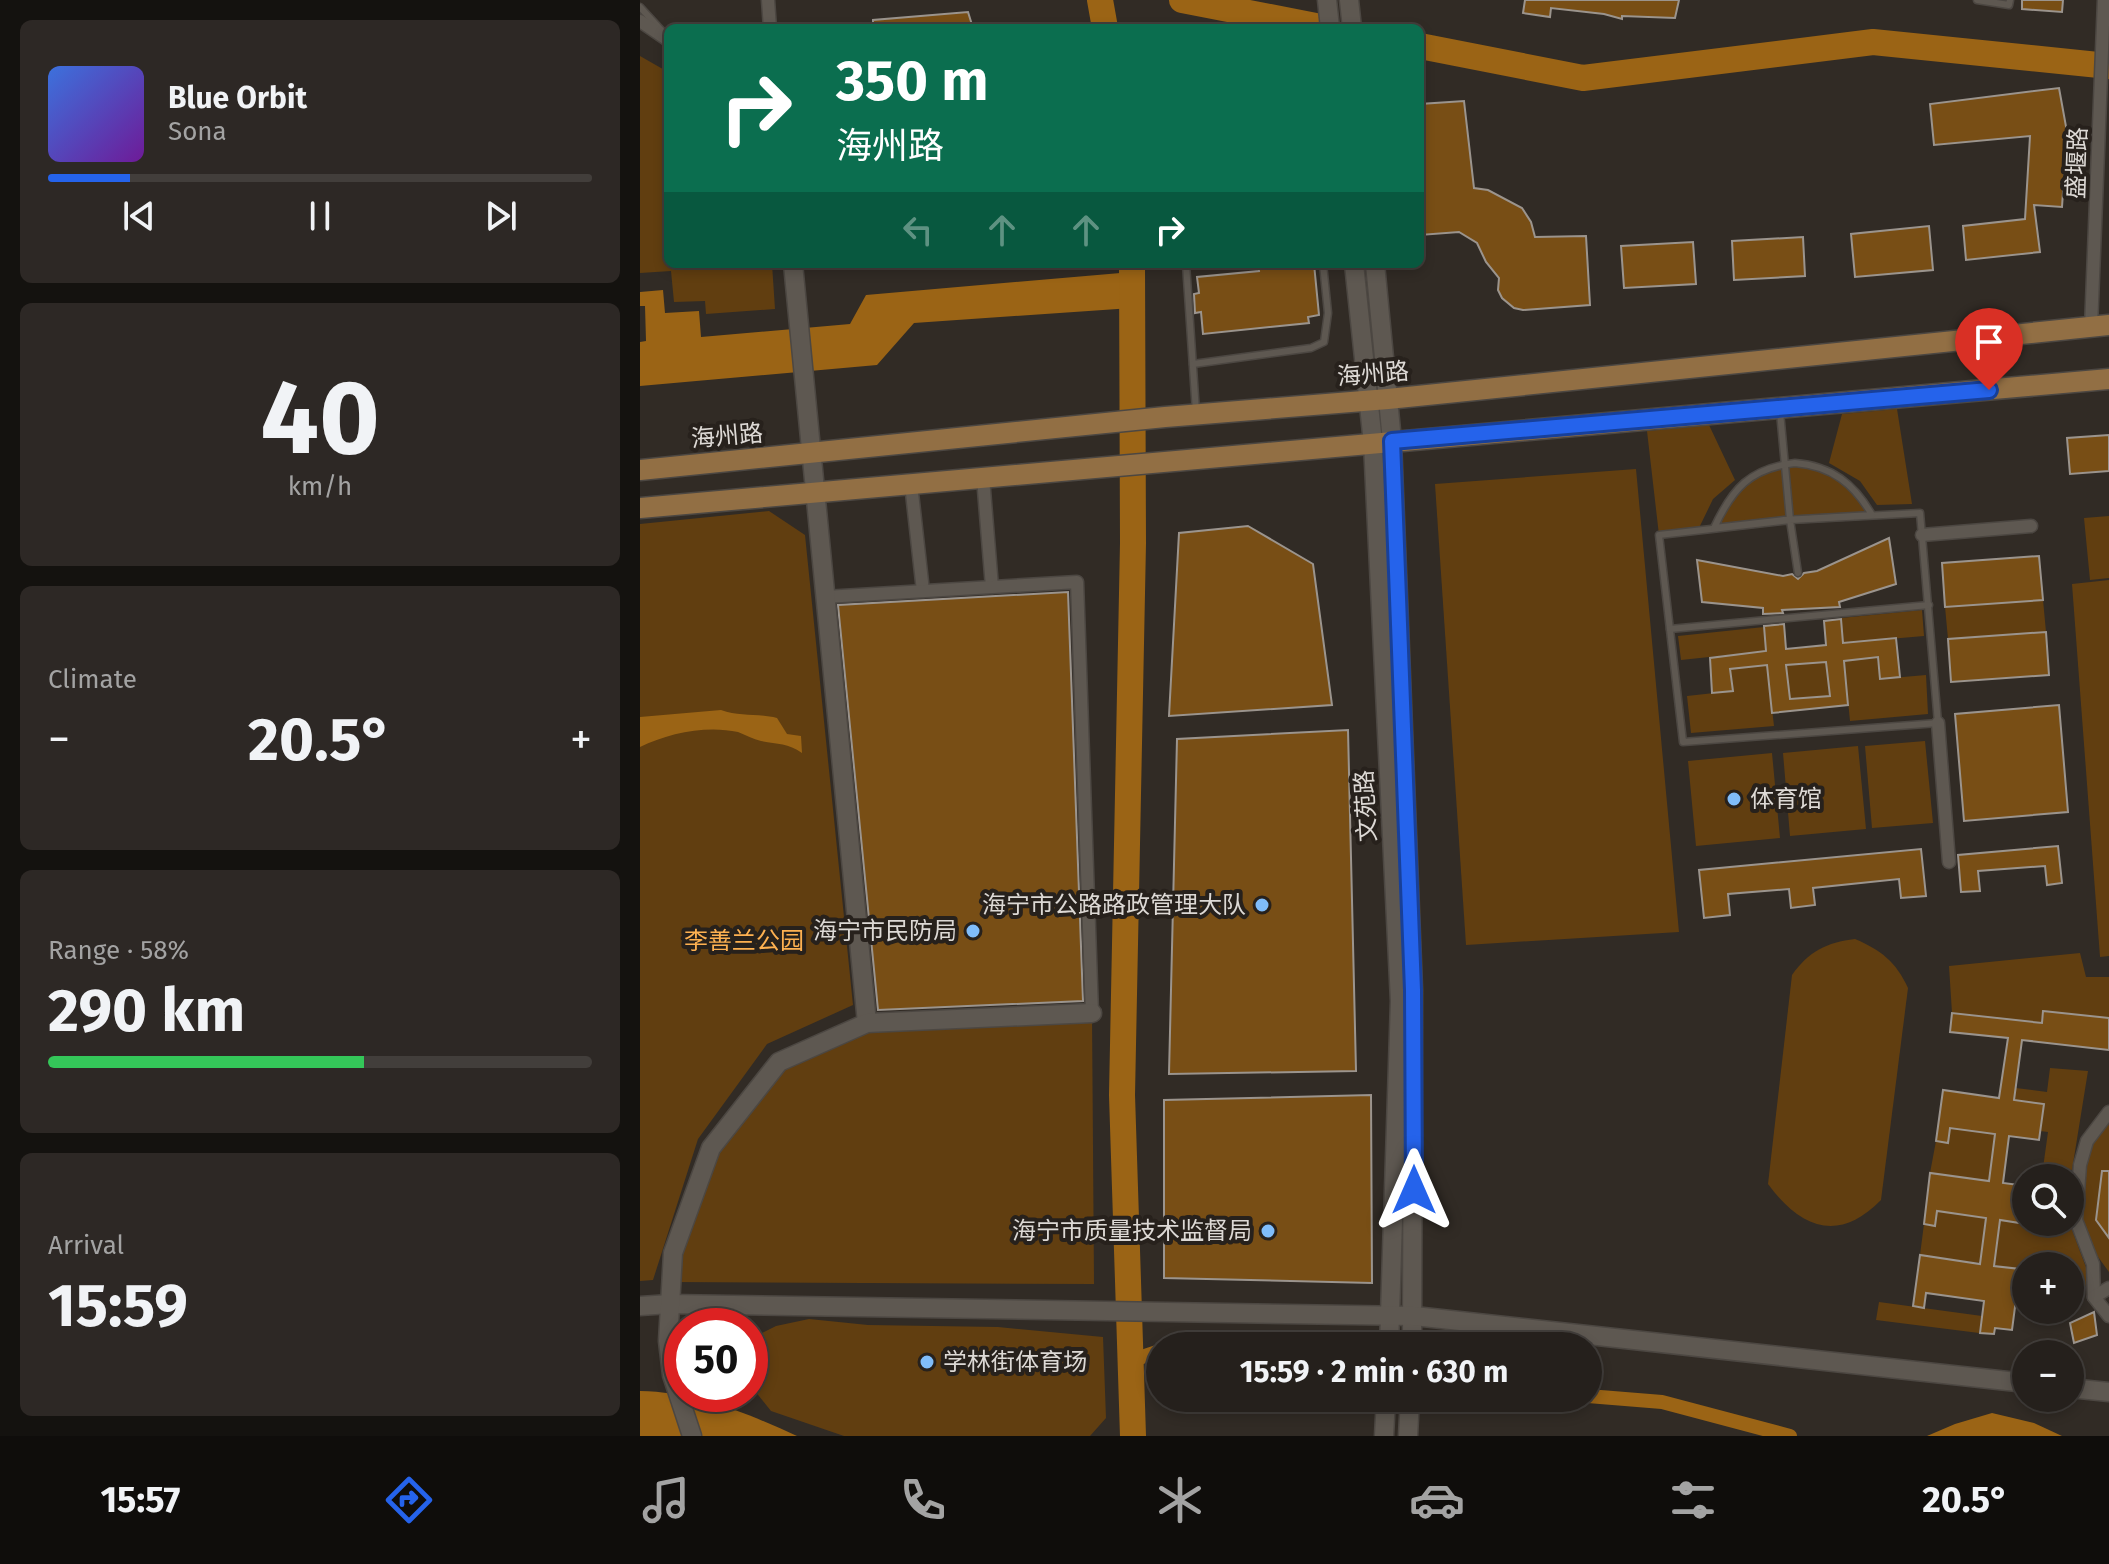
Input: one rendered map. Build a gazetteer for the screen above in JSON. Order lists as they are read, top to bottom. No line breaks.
{"streets":{"main road":["海州路"],"street":["盛堰路","文苑路"]},"crossings":[["盛堰路","海州路"],["海州路","文苑路"]],"parks":["李善兰公园"],"places":["体育馆","海宁市公路路政管理大队","海宁市民防局","海宁市质量技术监督局","学林街体育场"],"page":{"turn":["350 m","海州路"],"song":["Blue Orbit","Sona"],"tile":[["40","km/h"],"Climate",["Range · 58%","290 km"],["Arrival","15:59"]],"heat":["−","20.5°","+"],"map_buttons":["+","−"],"limit":"50","trip":"15:59 · 2 min · 630 m","tabs":["15:57","20.5°"]}}
